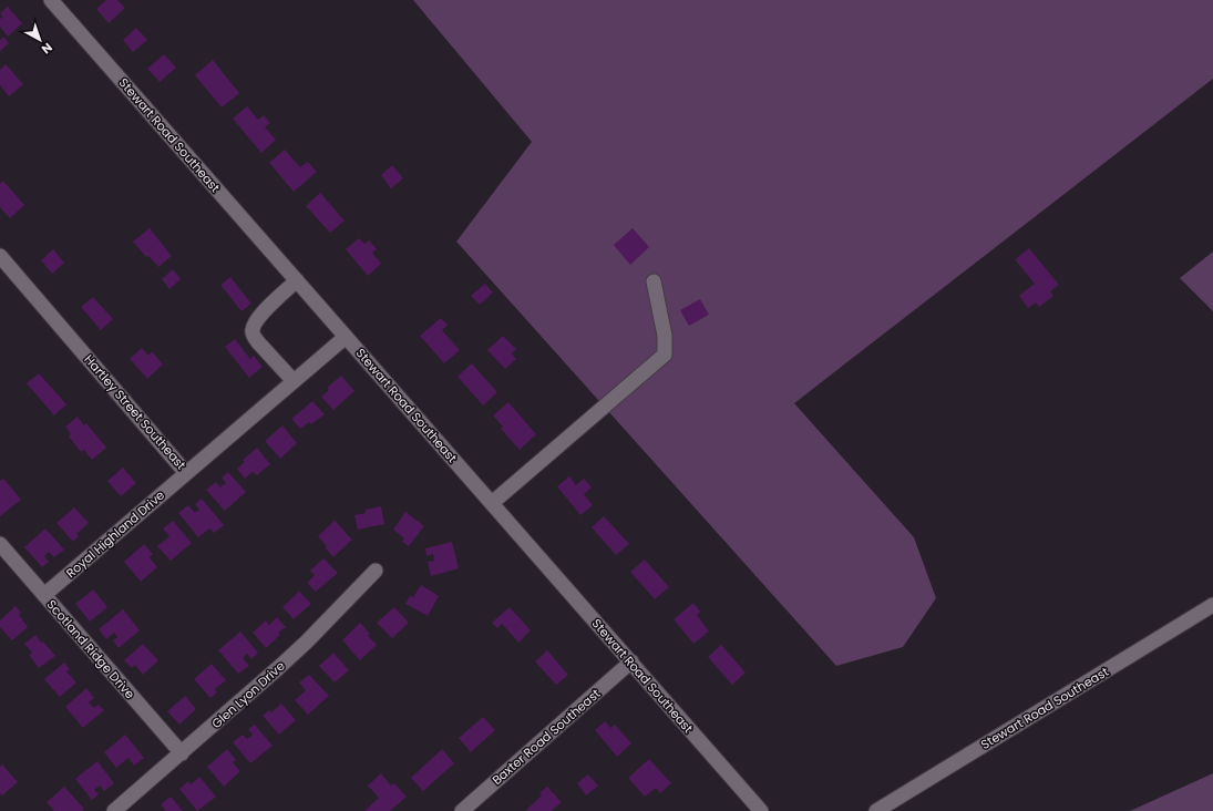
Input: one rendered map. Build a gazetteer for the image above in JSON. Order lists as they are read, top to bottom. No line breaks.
{"streets":{"street":["Stewart Road Southeast","Hartley Street Southeast","Royal Highland Drive","Scotland Ridge Drive","Glen Lyon Drive","Baxter Road Southeast"]},"crossings":[["Stewart Road Southeast","Hartley Street Southeast"],["Stewart Road Southeast","Baxter Road Southeast"],["Hartley Street Southeast","Royal Highland Drive"],["Royal Highland Drive","Scotland Ridge Drive"],["Scotland Ridge Drive","Glen Lyon Drive"]],"north":"bottom right"}
